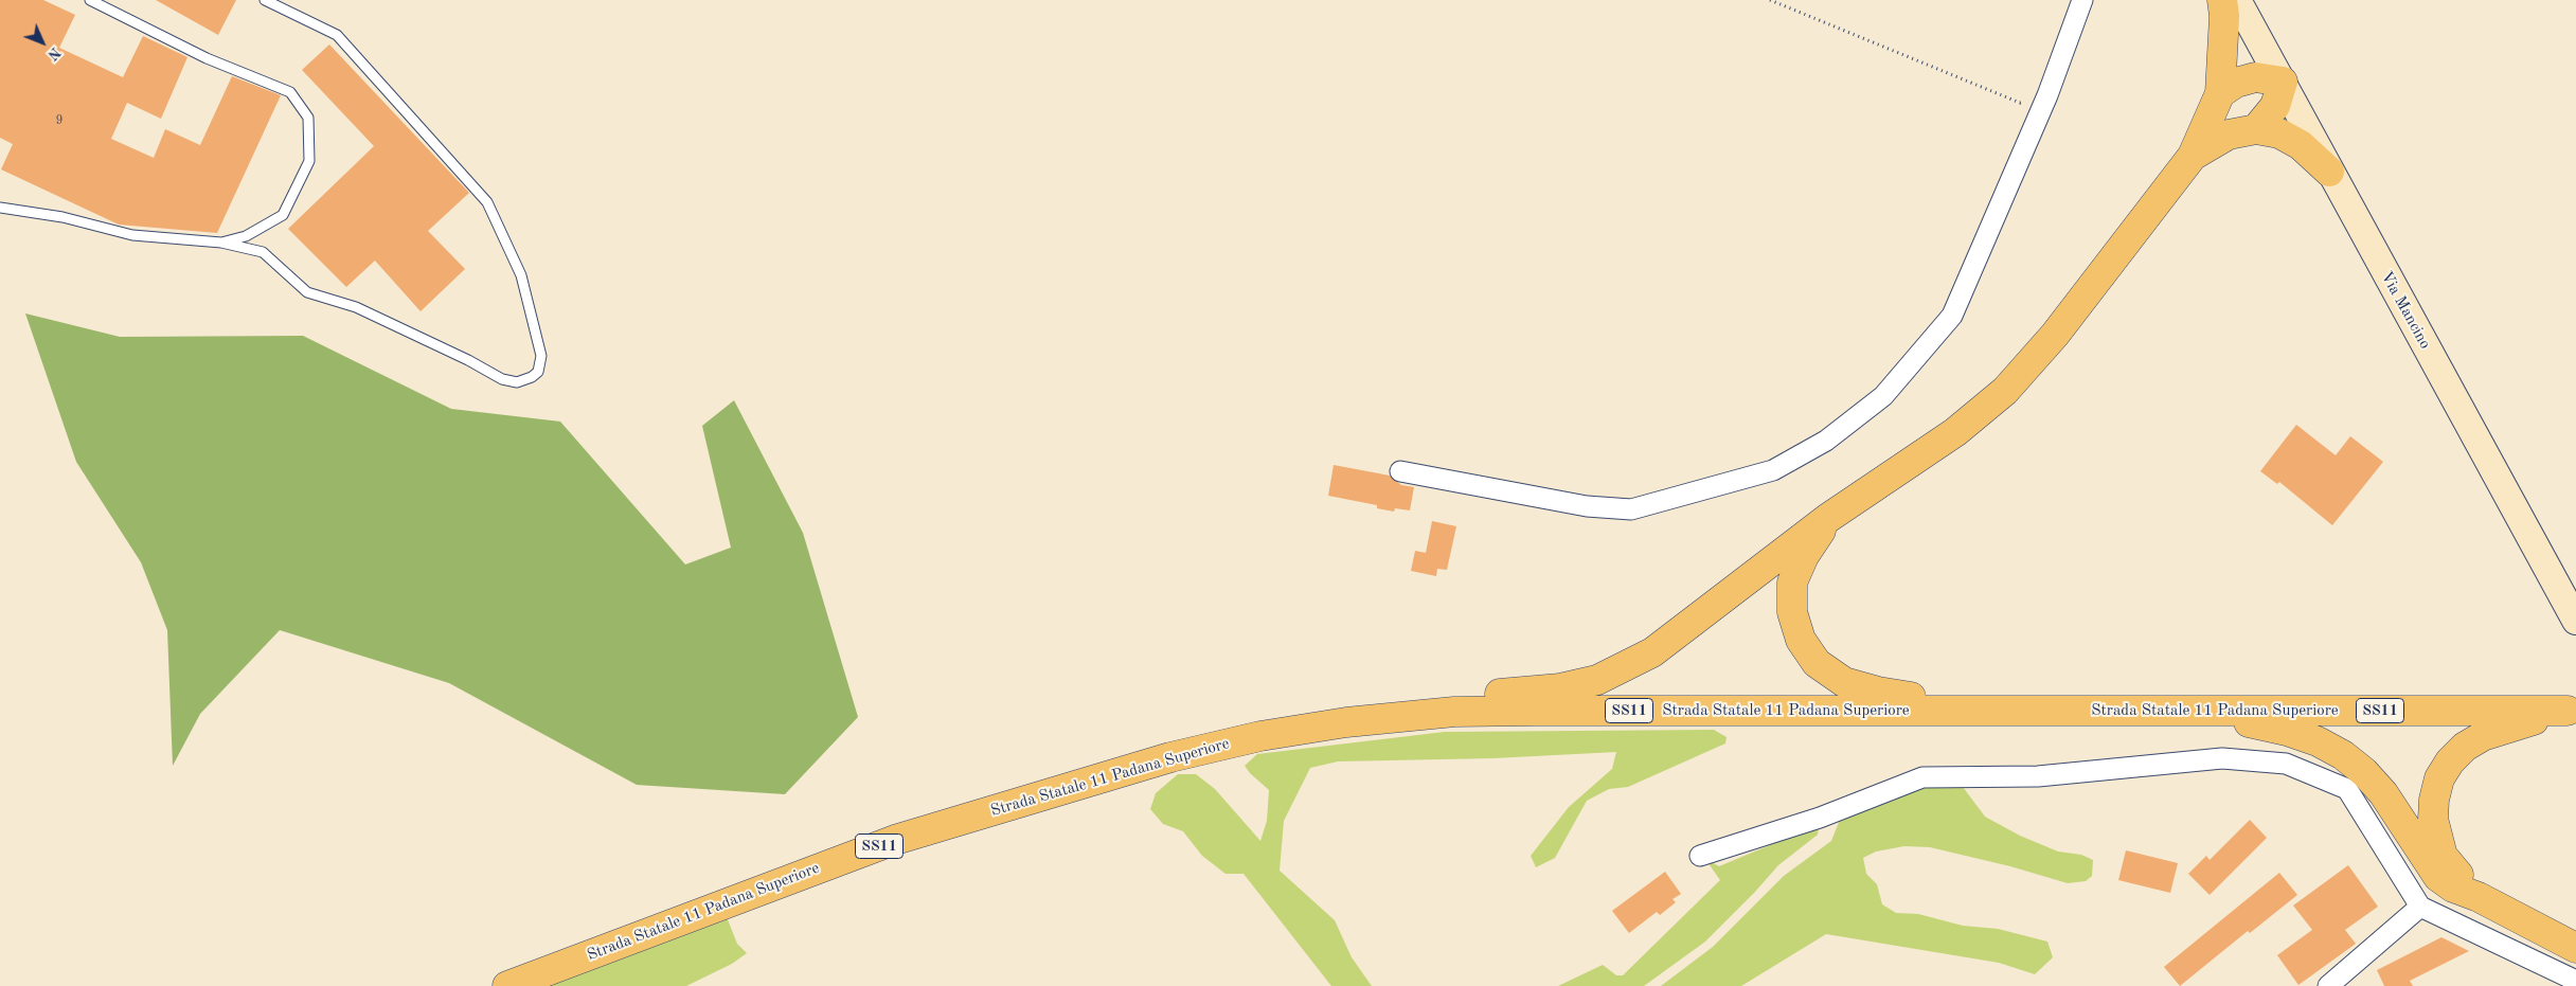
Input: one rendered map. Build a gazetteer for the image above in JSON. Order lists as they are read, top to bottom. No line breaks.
{"streets":{"highway":["SS11","Strada Statale 11 Padana Superiore"],"main road":["Via Mancino"]},"house_numbers":["9"],"north":"bottom right"}
